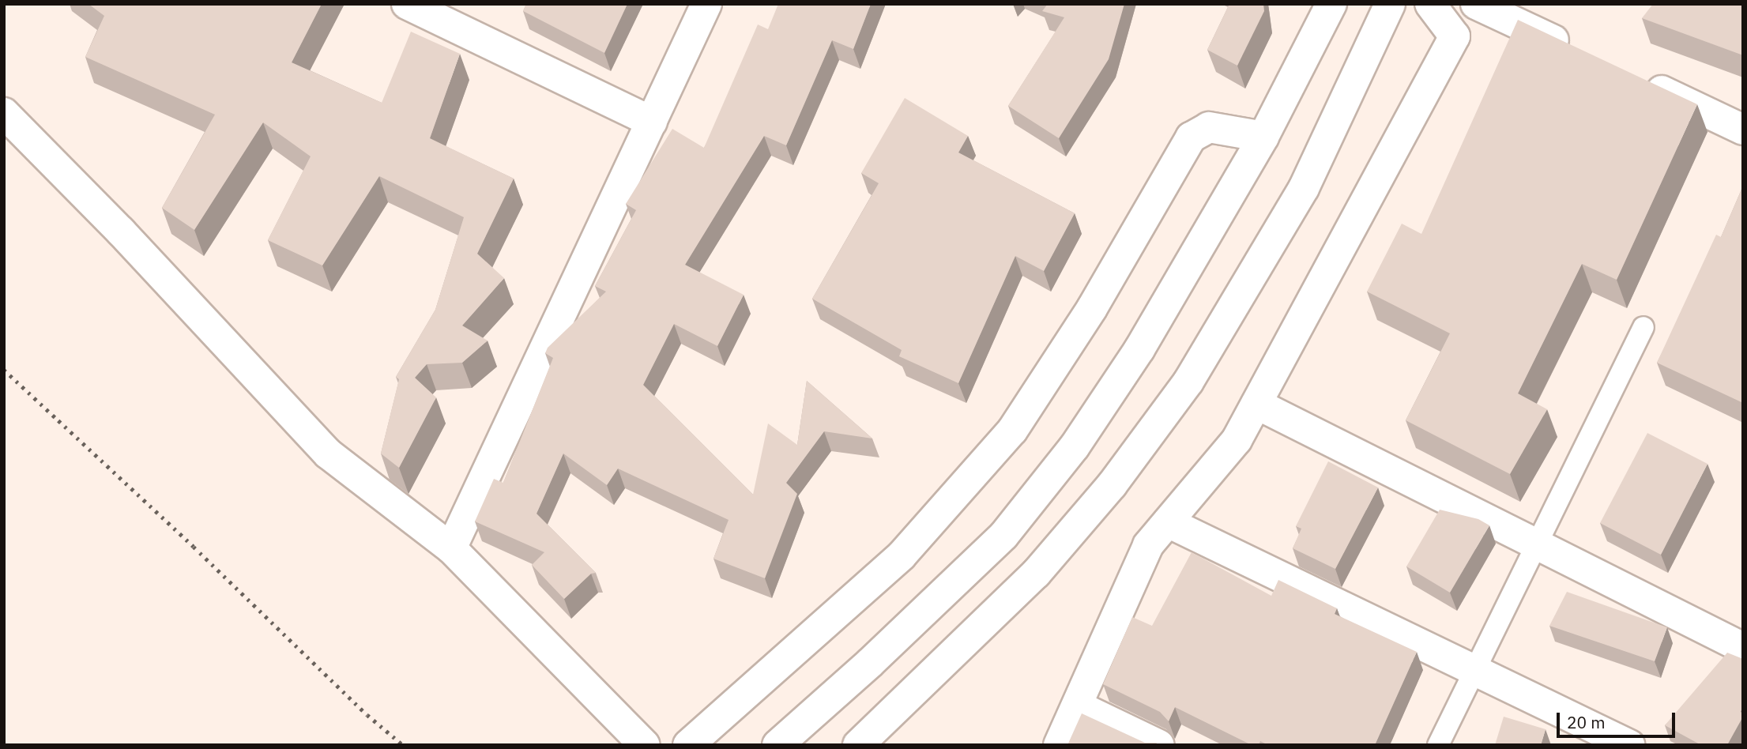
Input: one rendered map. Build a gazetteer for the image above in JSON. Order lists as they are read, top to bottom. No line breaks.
{"scale_bar":"20 m"}
